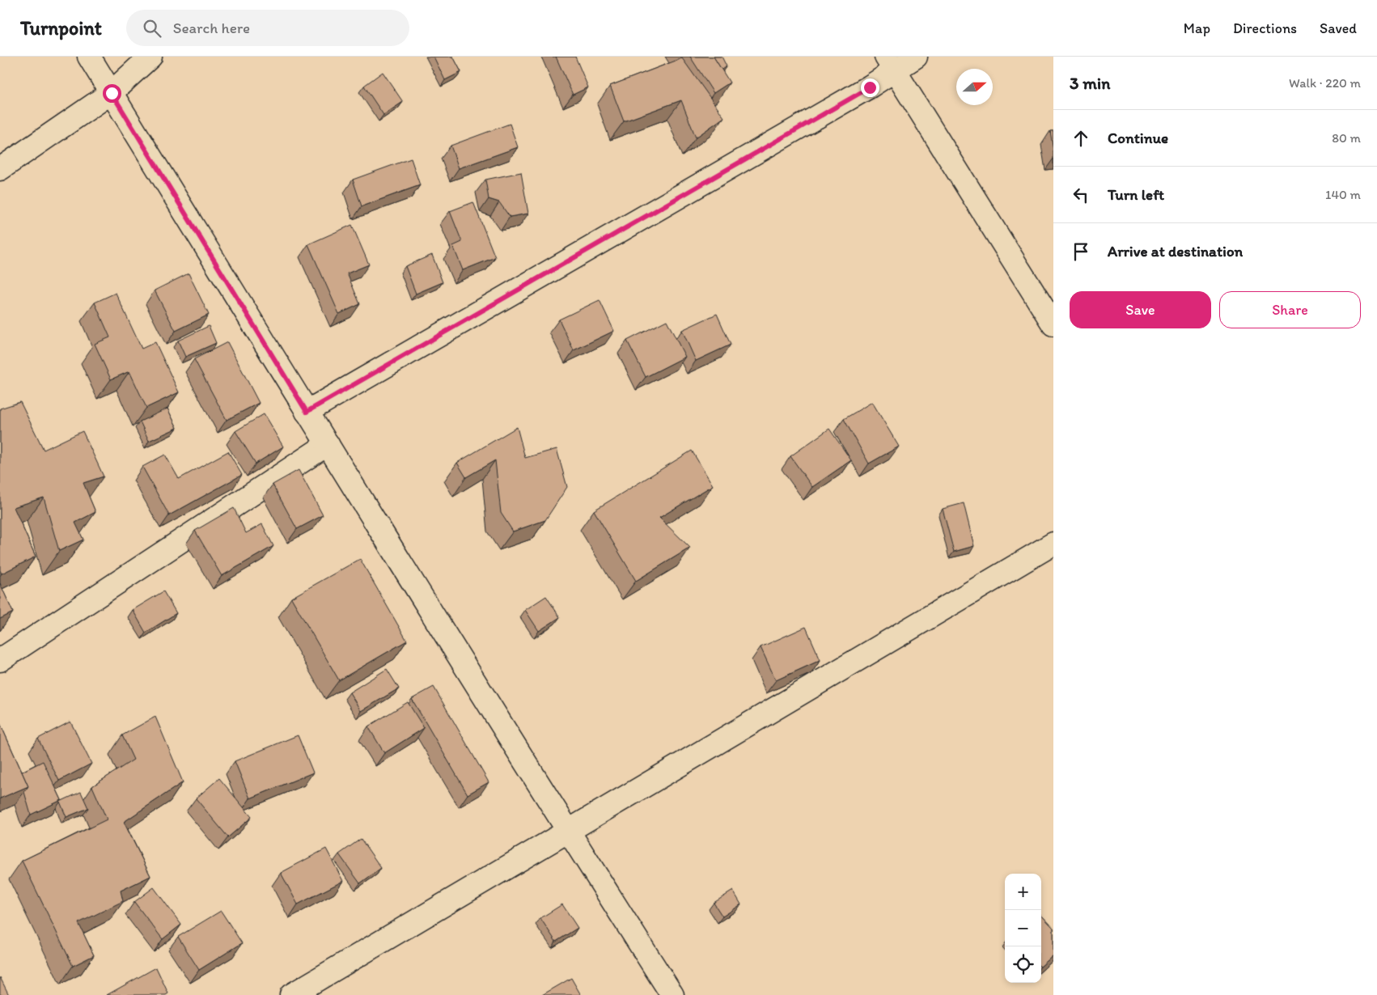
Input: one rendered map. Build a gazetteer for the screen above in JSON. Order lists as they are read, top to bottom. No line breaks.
{"north":"right","page":{"header":"Turnpoint","search":"Search here","nav":["Map","Directions","Saved"],"heading":["3 min","Walk · 220 m"],"list":[["Continue","80 m"],["Turn left","140 m"],"Arrive at destination"],"buttons":["Save","Share"],"map_buttons":["+","−"]}}
